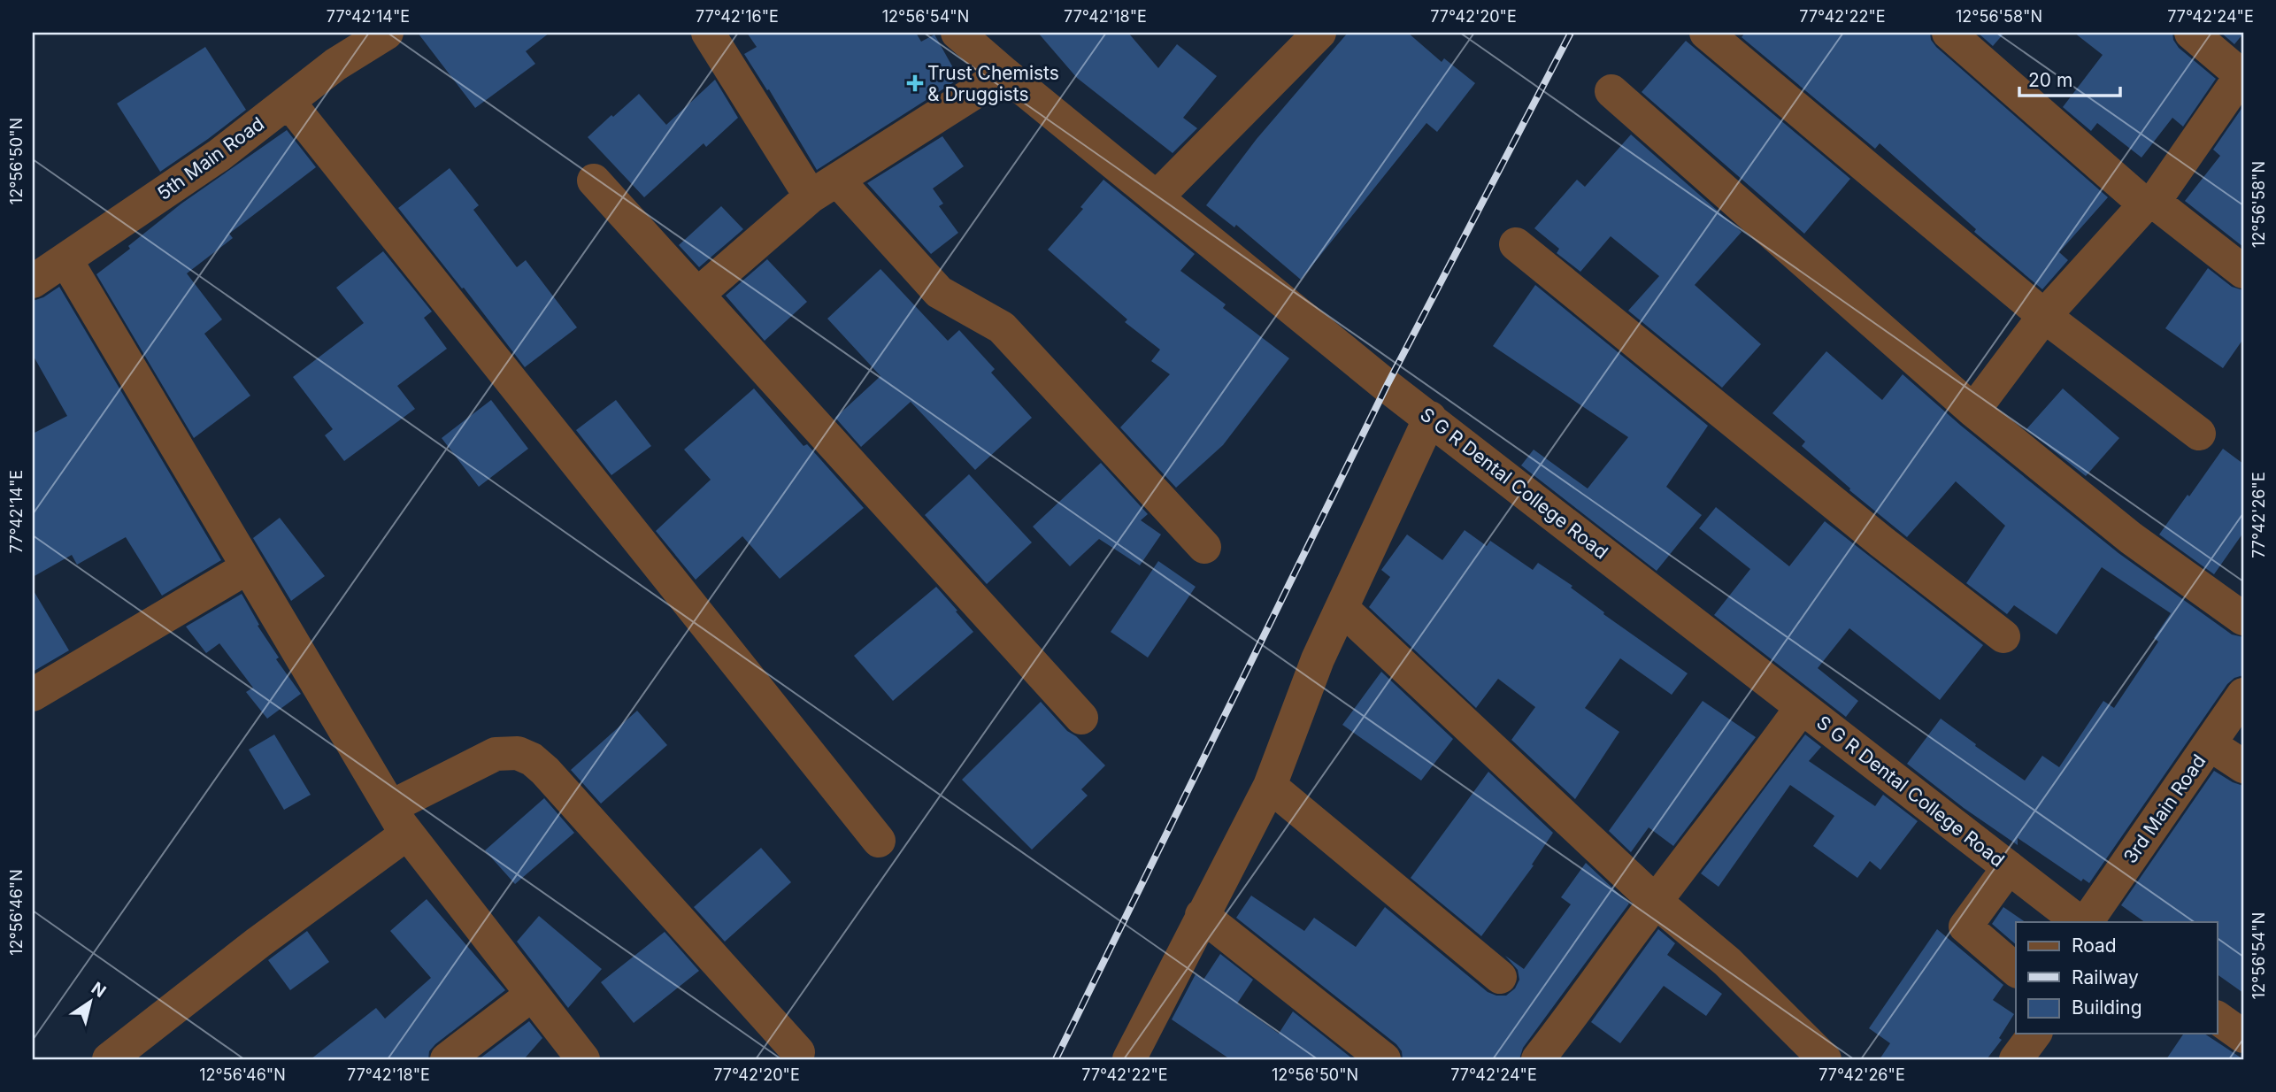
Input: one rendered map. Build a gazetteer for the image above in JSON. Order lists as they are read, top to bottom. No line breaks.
{"streets":{"street":["5th Main Road","S G R Dental College Road","3rd Main Road"]},"places":{"health":["Trust Chemists & Druggists"]},"legend":["Road","Railway","Building"],"scale_bar":"20 m","north":"top right","coordinates":["77°42'14\"E","77°42'16\"E","12°56'54\"N","77°42'18\"E","77°42'20\"E","77°42'22\"E","12°56'58\"N","77°42'24\"E","12°56'50\"N","77°42'26\"E","12°56'46\"N"]}
